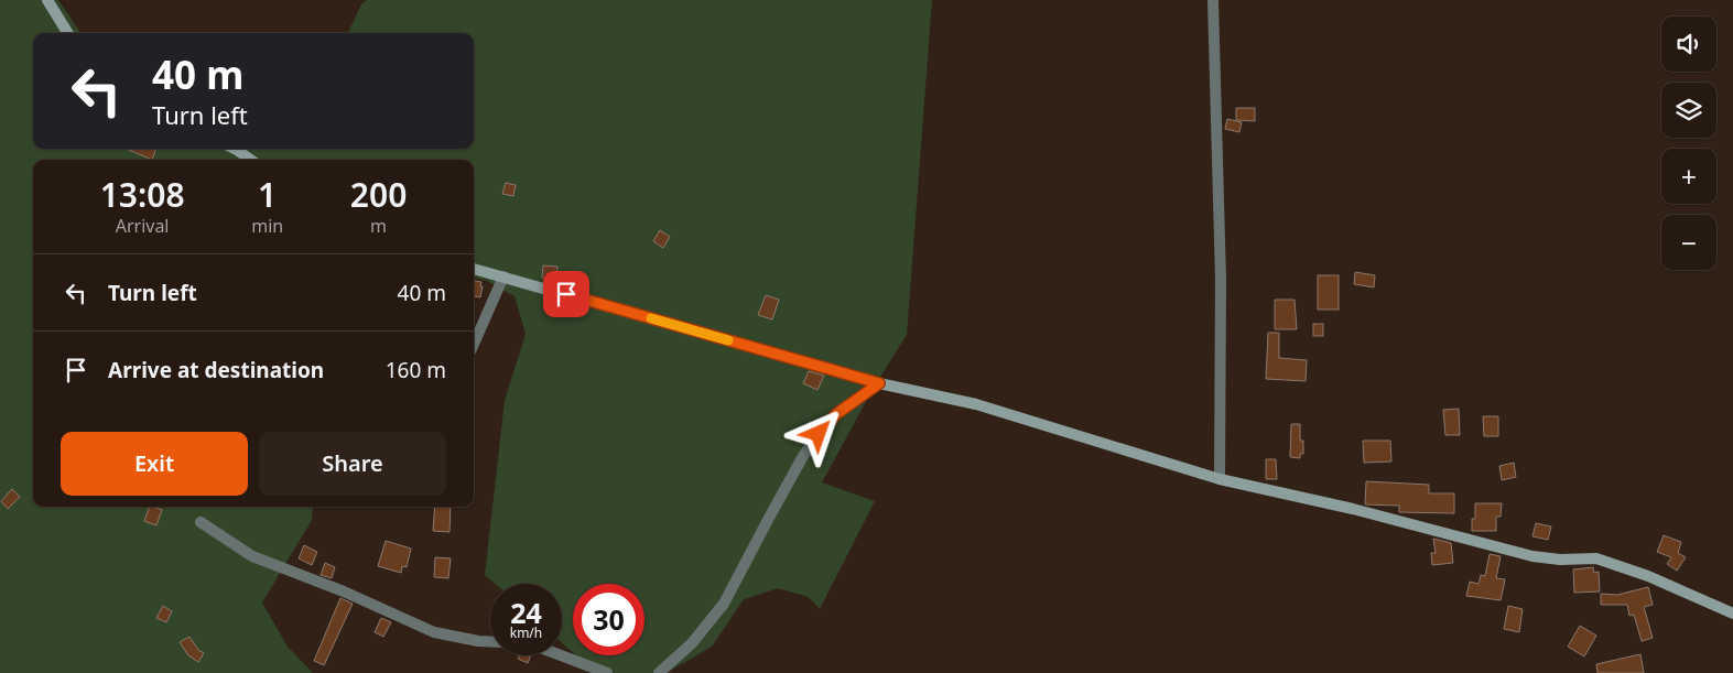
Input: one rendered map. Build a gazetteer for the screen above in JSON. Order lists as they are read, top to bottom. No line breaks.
{"page":{"map_buttons":["+","−"],"turn":["40 m","Turn left"],"eta":["13:08","Arrival","1","min","200","m"],"list":[{"name":"Turn left","value":"40 m"},{"name":"Arrive at destination","value":"160 m"}],"buttons":["Exit","Share"],"speed":"24 km/h","limit":"30"}}
